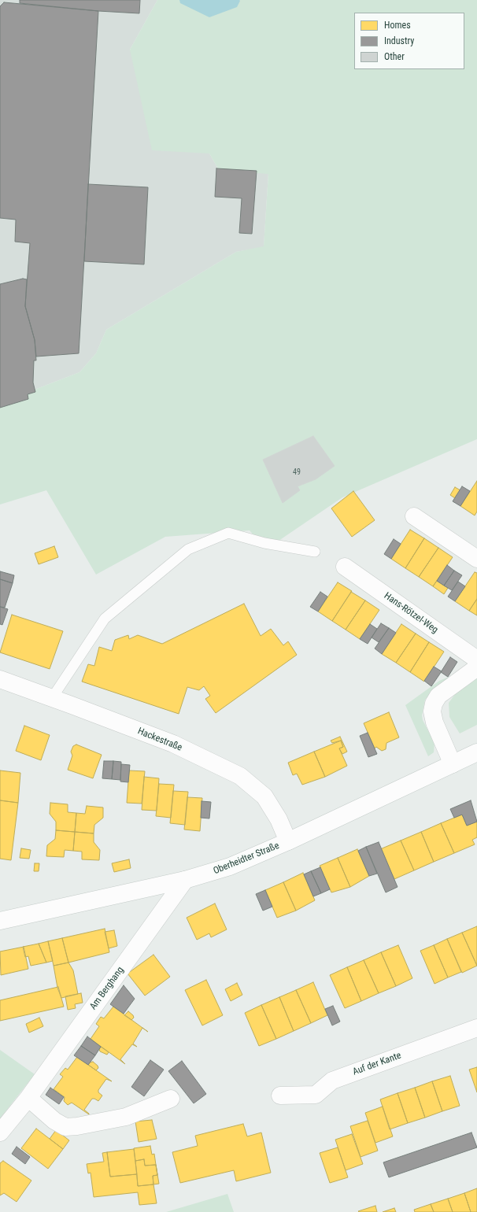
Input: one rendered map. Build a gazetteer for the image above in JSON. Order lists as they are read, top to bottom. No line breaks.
{"streets":{"street":["Hans-Rötzel-Weg","Hackestraße","Oberheidter Straße","Am Berghang","Auf der Kante"]},"crossings":[["Hackestraße","Oberheidter Straße"],["Oberheidter Straße","Am Berghang"]],"house_numbers":["49"],"legend":["Homes","Industry","Other"]}
